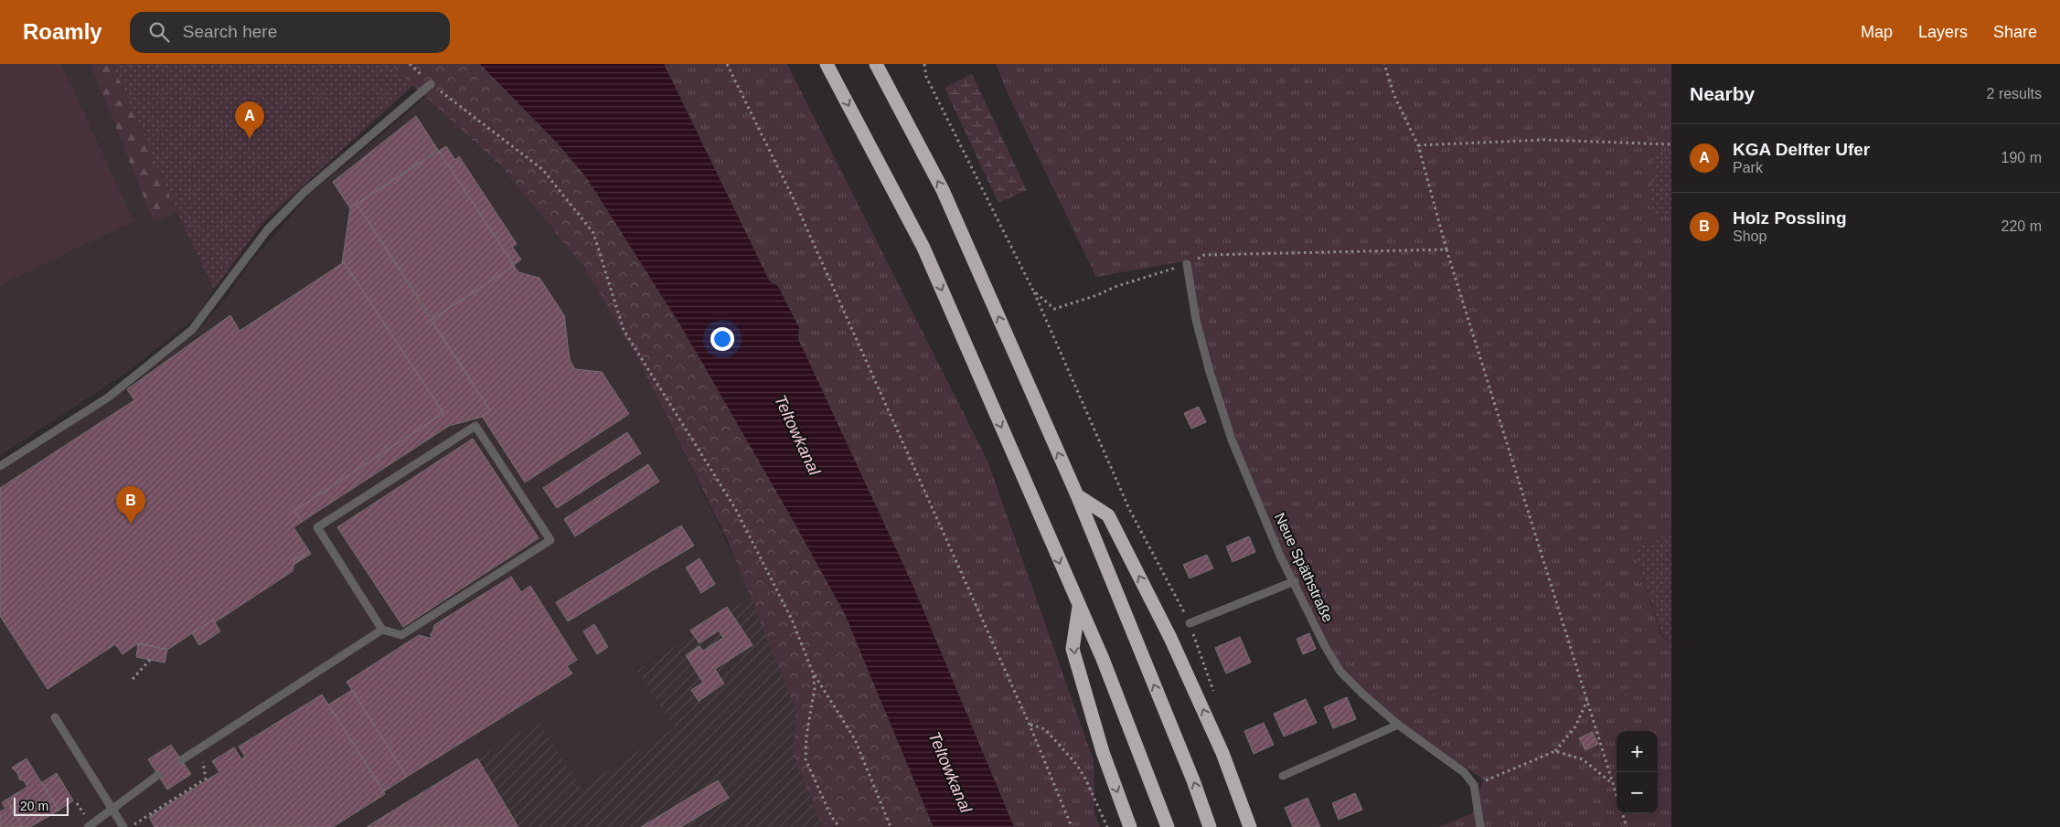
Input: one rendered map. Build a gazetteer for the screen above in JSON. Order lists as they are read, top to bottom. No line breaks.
{"streets":{"lane":["Neue Späthstraße"]},"water":["Teltowkanal"],"scale_bar":"20 m","page":{"header":"Roamly","search":"Search here","nav":["Map","Layers","Share"],"heading":["Nearby","2 results"],"pins":["A","B"],"list":[{"mark":"A","name":"KGA Delfter Ufer","note":"Park","value":"190 m"},{"mark":"B","name":"Holz Possling","note":"Shop","value":"220 m"}],"map_buttons":["+","−"],"scale":"20 m"}}
